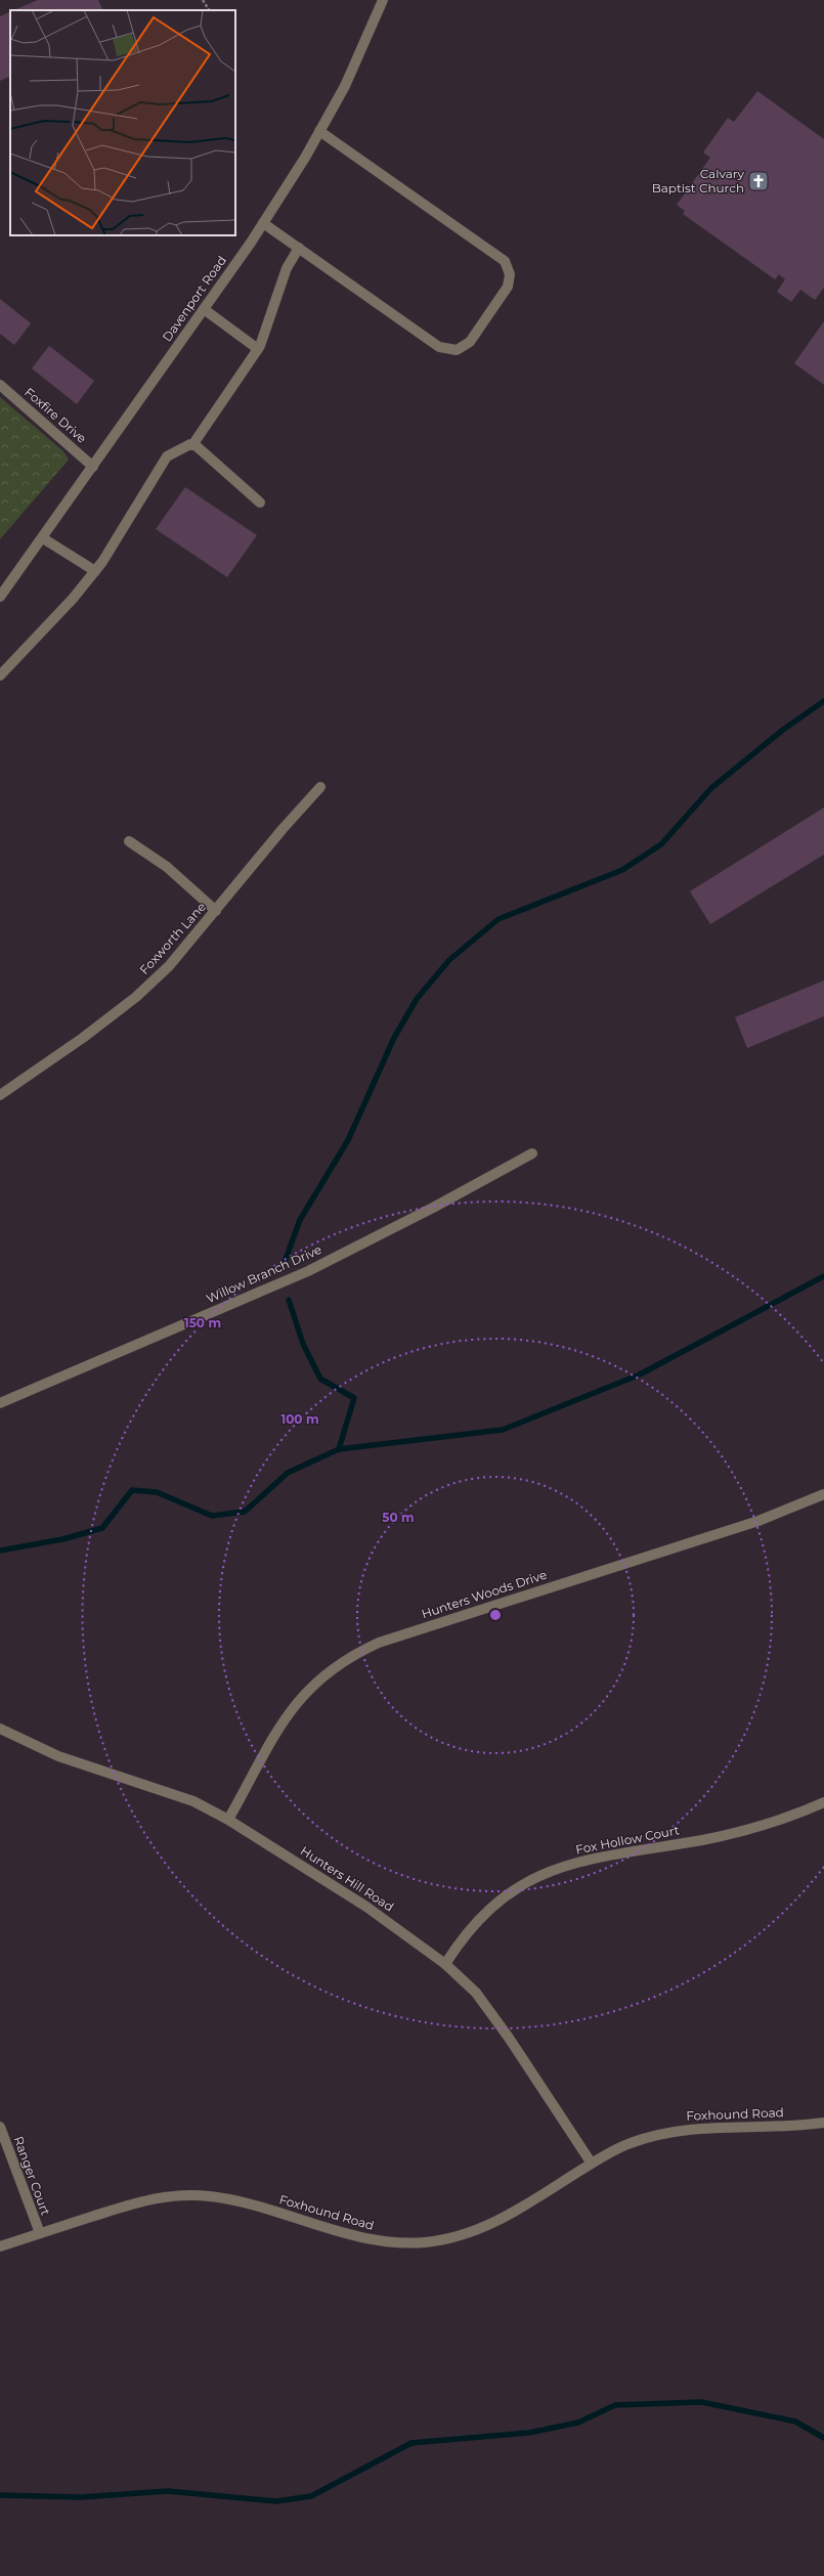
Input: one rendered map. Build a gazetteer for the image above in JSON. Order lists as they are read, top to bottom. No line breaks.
{"streets":{"street":["Davenport Road","Foxfire Drive","Foxworth Lane","Willow Branch Drive","Hunters Woods Drive","Fox Hollow Court","Hunters Hill Road","Foxhound Road","Ranger Court"]},"crossings":[["Davenport Road","Foxfire Drive"],["Hunters Woods Drive","Hunters Hill Road"],["Fox Hollow Court","Hunters Hill Road"],["Hunters Hill Road","Foxhound Road"],["Foxhound Road","Ranger Court"]],"places":{"church":["Calvary Baptist Church"]},"rings":["150 m","100 m","50 m"]}
